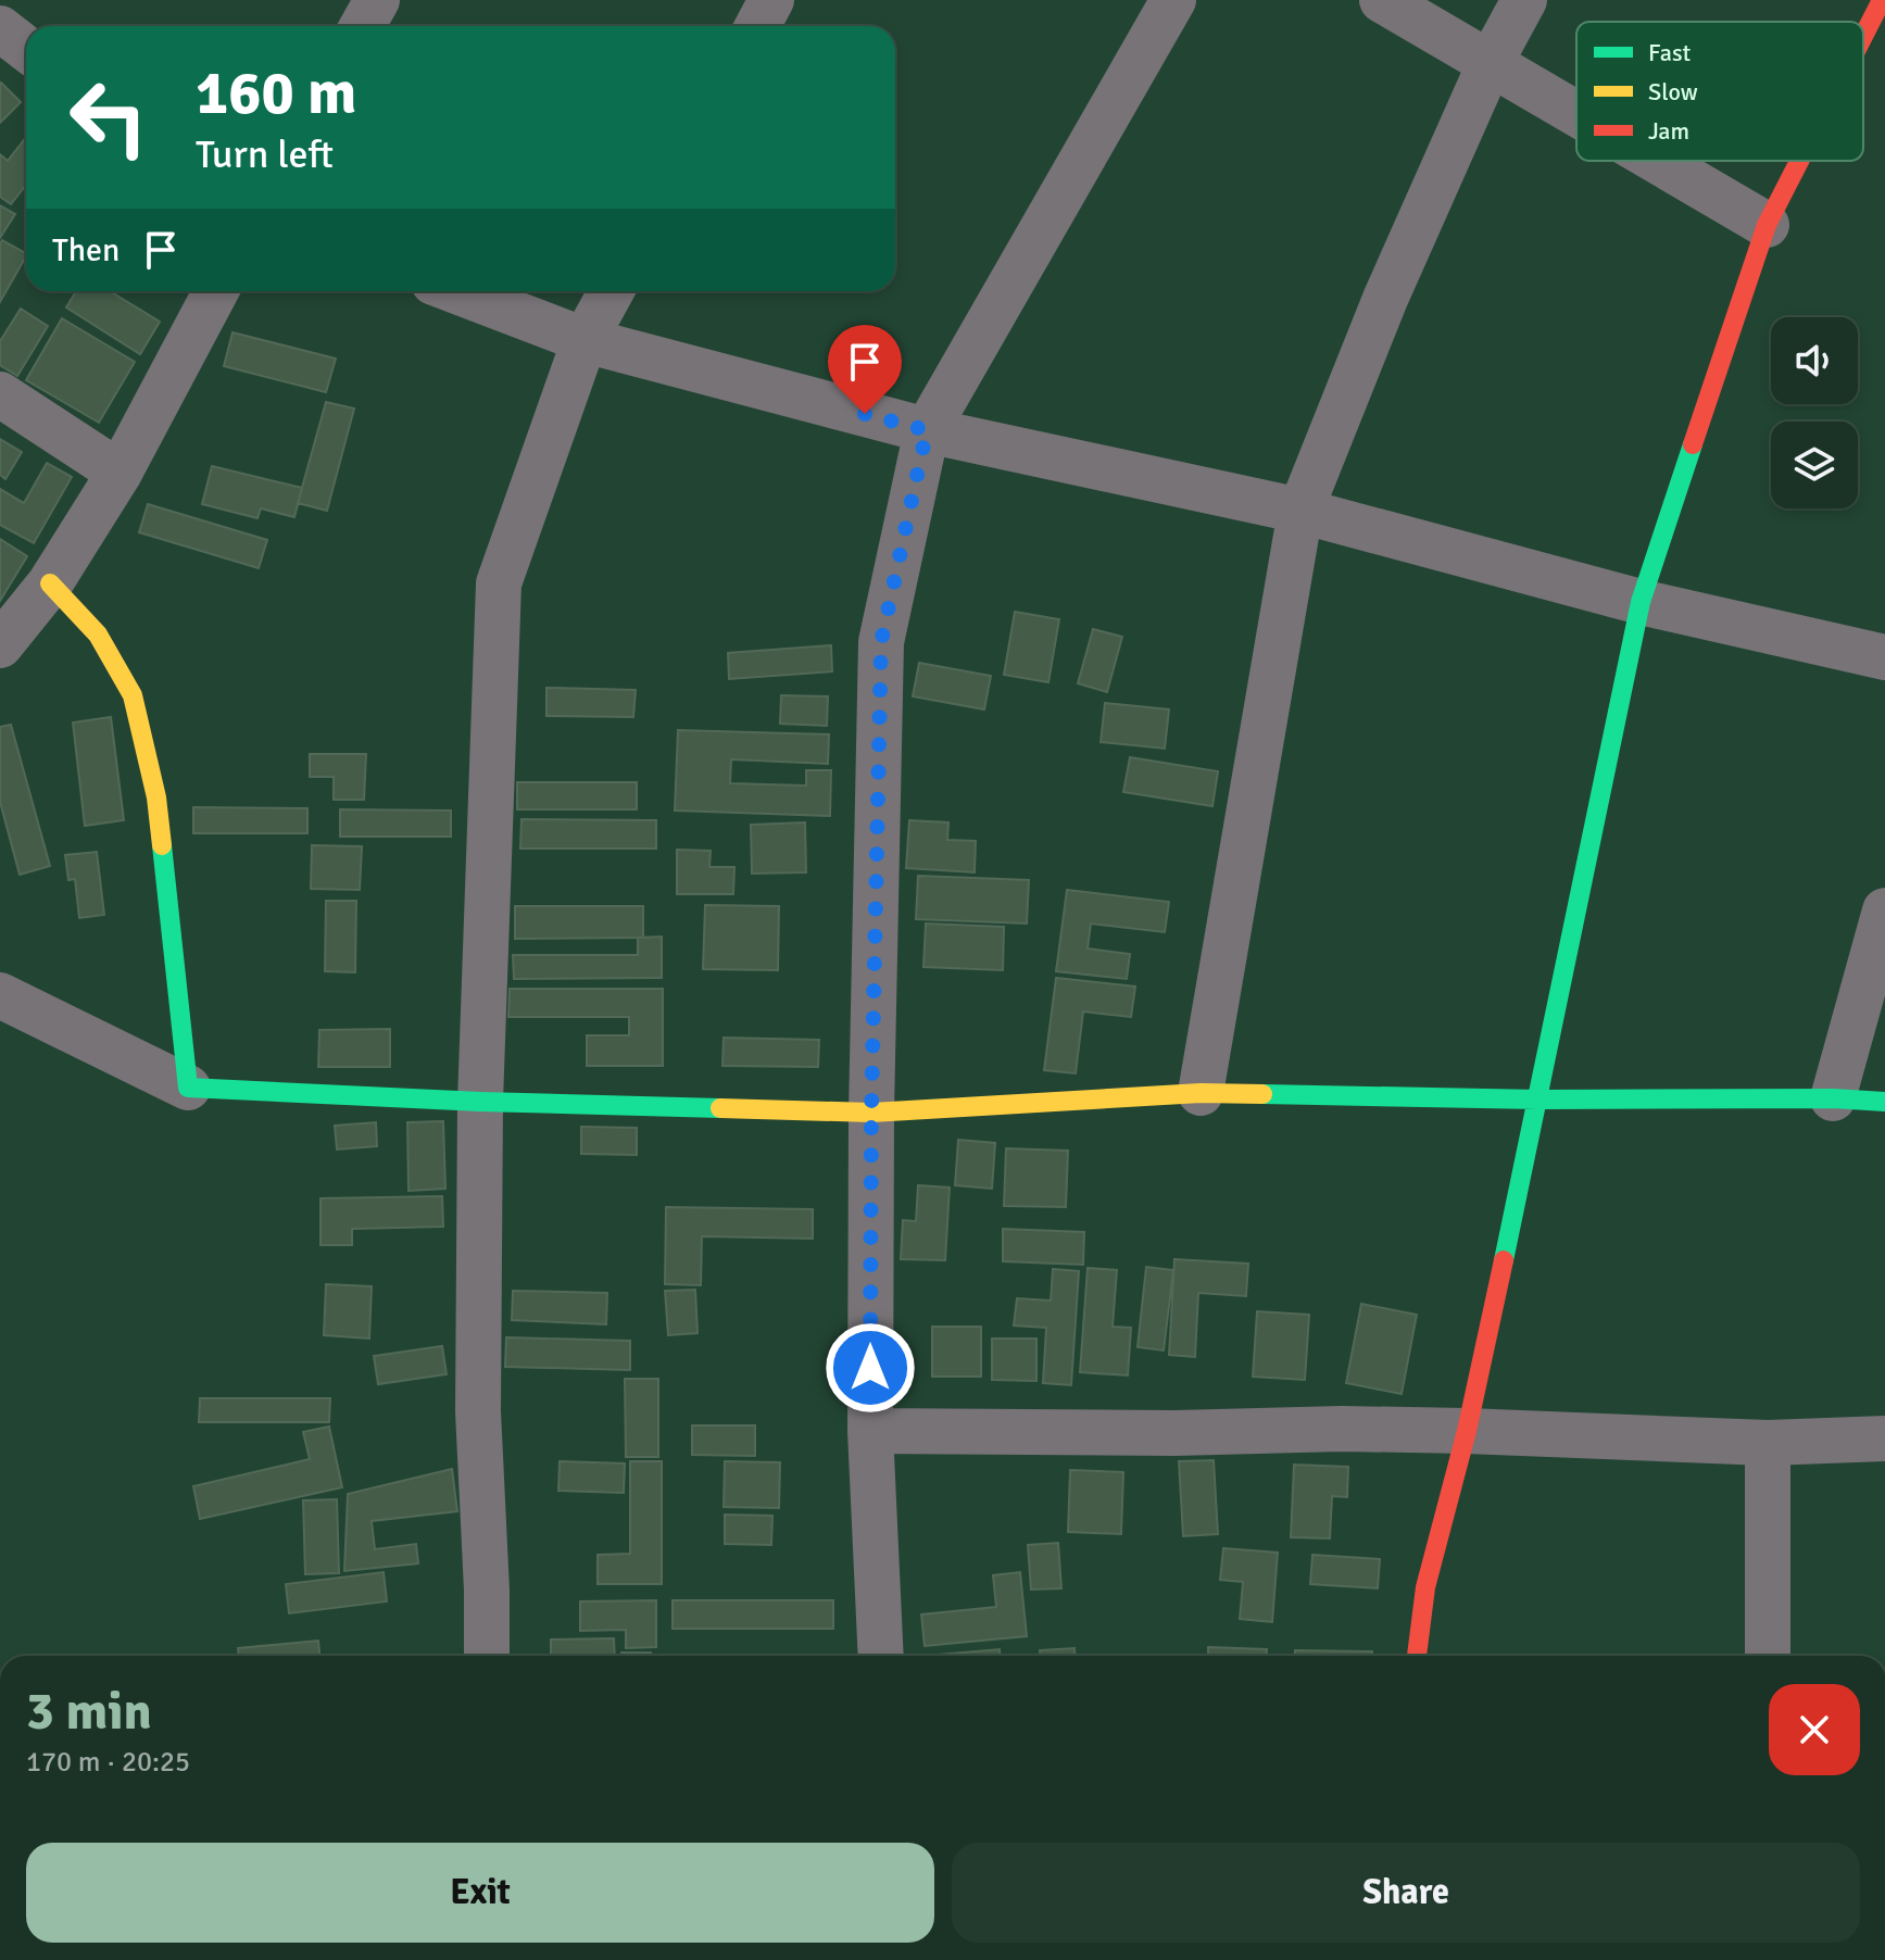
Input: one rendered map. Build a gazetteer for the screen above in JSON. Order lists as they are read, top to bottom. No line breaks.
{"legend":["Fast","Slow","Jam"],"page":{"turn":["160 m","Turn left"],"then":"Then","heading":["3 min","170 m · 20:25"],"buttons":["Exit","Share"]}}
